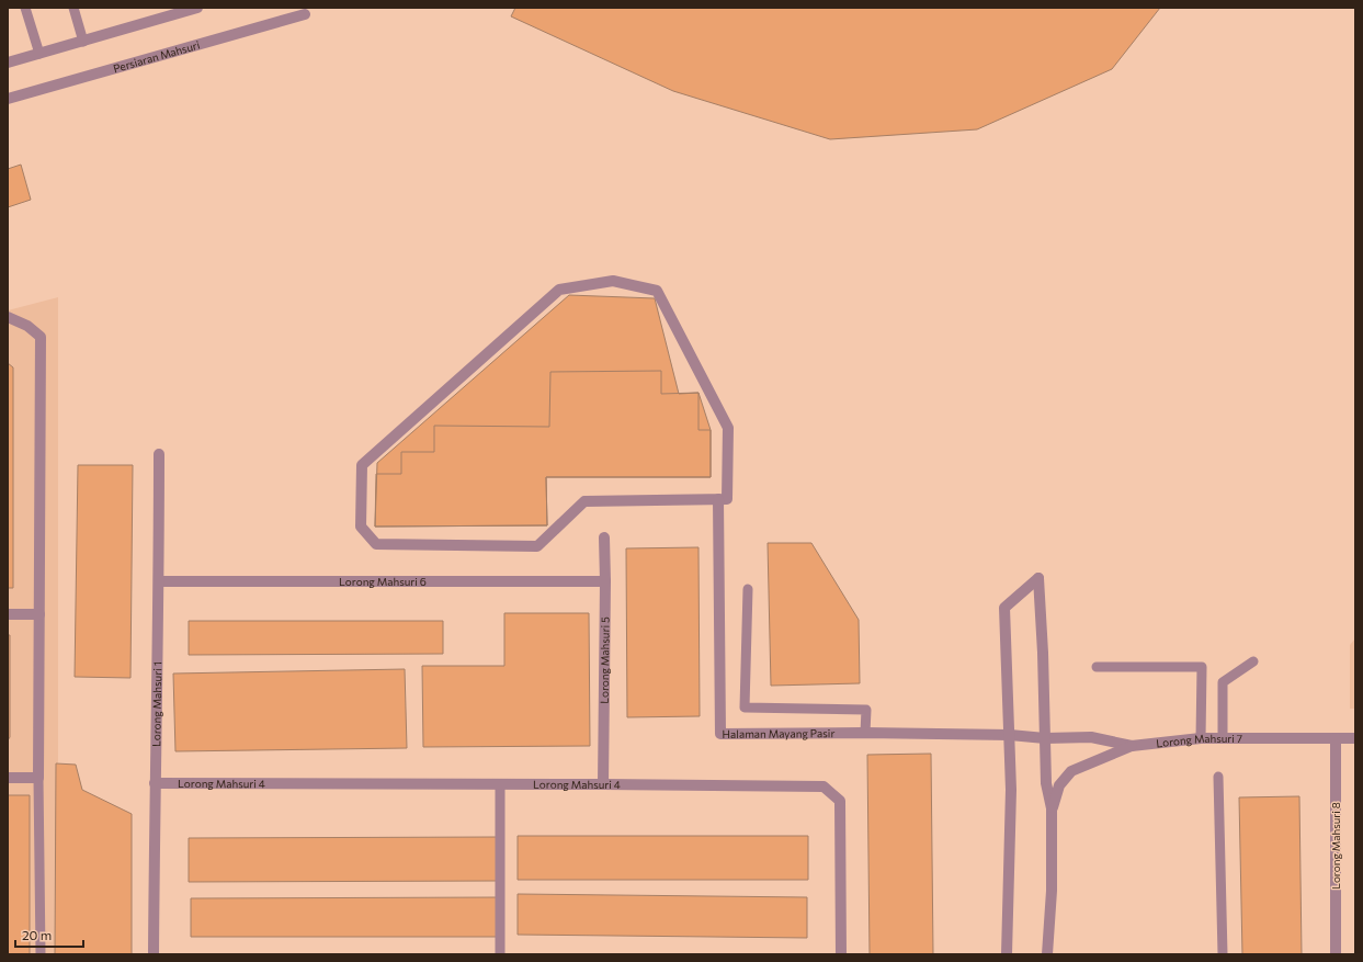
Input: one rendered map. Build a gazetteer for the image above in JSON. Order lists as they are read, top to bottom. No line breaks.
{"streets":{"street":["Persiaran Mahsuri","Lorong Mahsuri 6","Lorong Mahsuri 5","Lorong Mahsuri 1","Halaman Mayang Pasir","Lorong Mahsuri 7","Lorong Mahsuri 4","Lorong Mahsuri 8"]},"crossings":[["Lorong Mahsuri 6","Lorong Mahsuri 5"],["Lorong Mahsuri 6","Lorong Mahsuri 1"],["Lorong Mahsuri 5","Lorong Mahsuri 4"],["Lorong Mahsuri 1","Lorong Mahsuri 4"],["Halaman Mayang Pasir","Lorong Mahsuri 7"],["Lorong Mahsuri 7","Lorong Mahsuri 8"]],"scale_bar":"20 m"}
